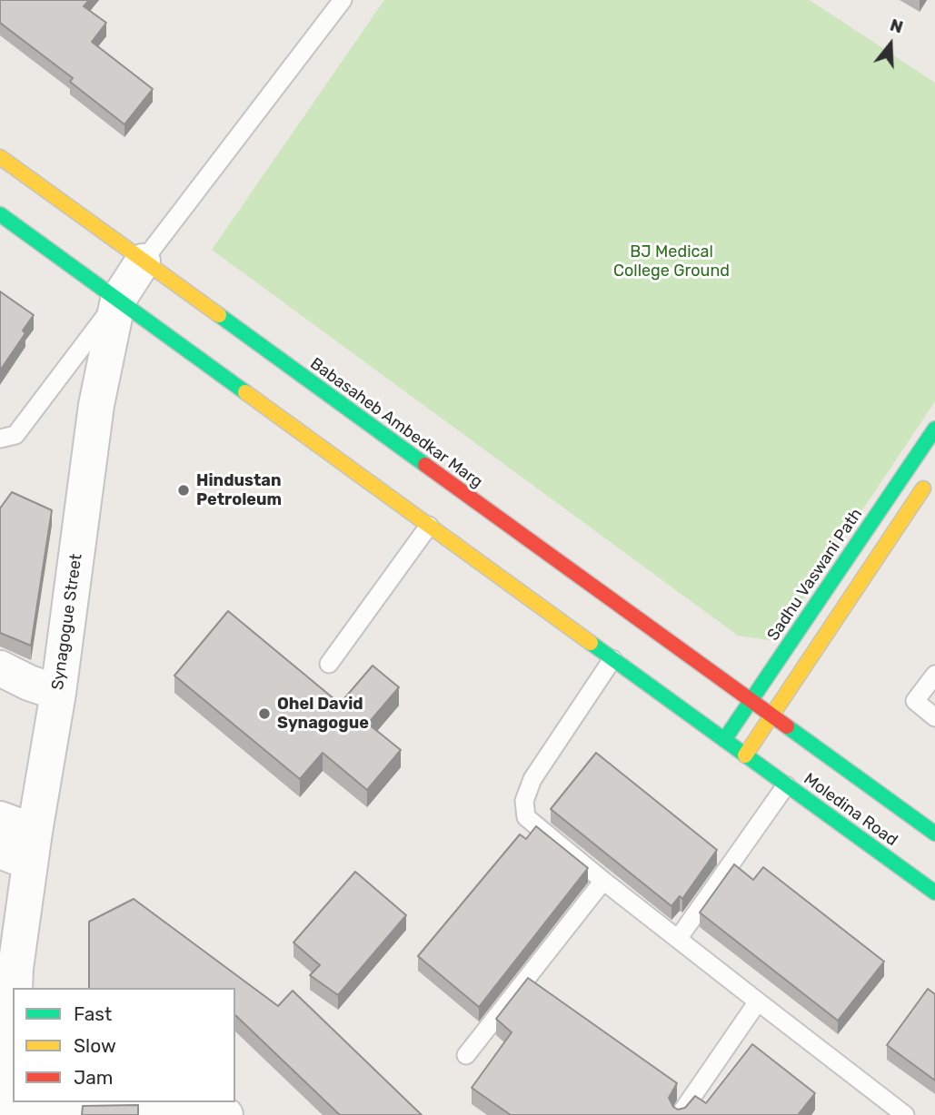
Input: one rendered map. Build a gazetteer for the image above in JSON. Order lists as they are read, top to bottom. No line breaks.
{"streets":{"main road":["Babasaheb Ambedkar Marg","Sadhu Vaswani Path","Moledina Road"],"street":["Synagogue Street"]},"crossings":[["Babasaheb Ambedkar Marg","Sadhu Vaswani Path"],["Babasaheb Ambedkar Marg","Synagogue Street"],["Babasaheb Ambedkar Marg","Moledina Road"]],"parks":["BJ Medical College Ground"],"places":["Hindustan Petroleum","Ohel David Synagogue"],"legend":["Fast","Slow","Jam"],"north":"top"}
